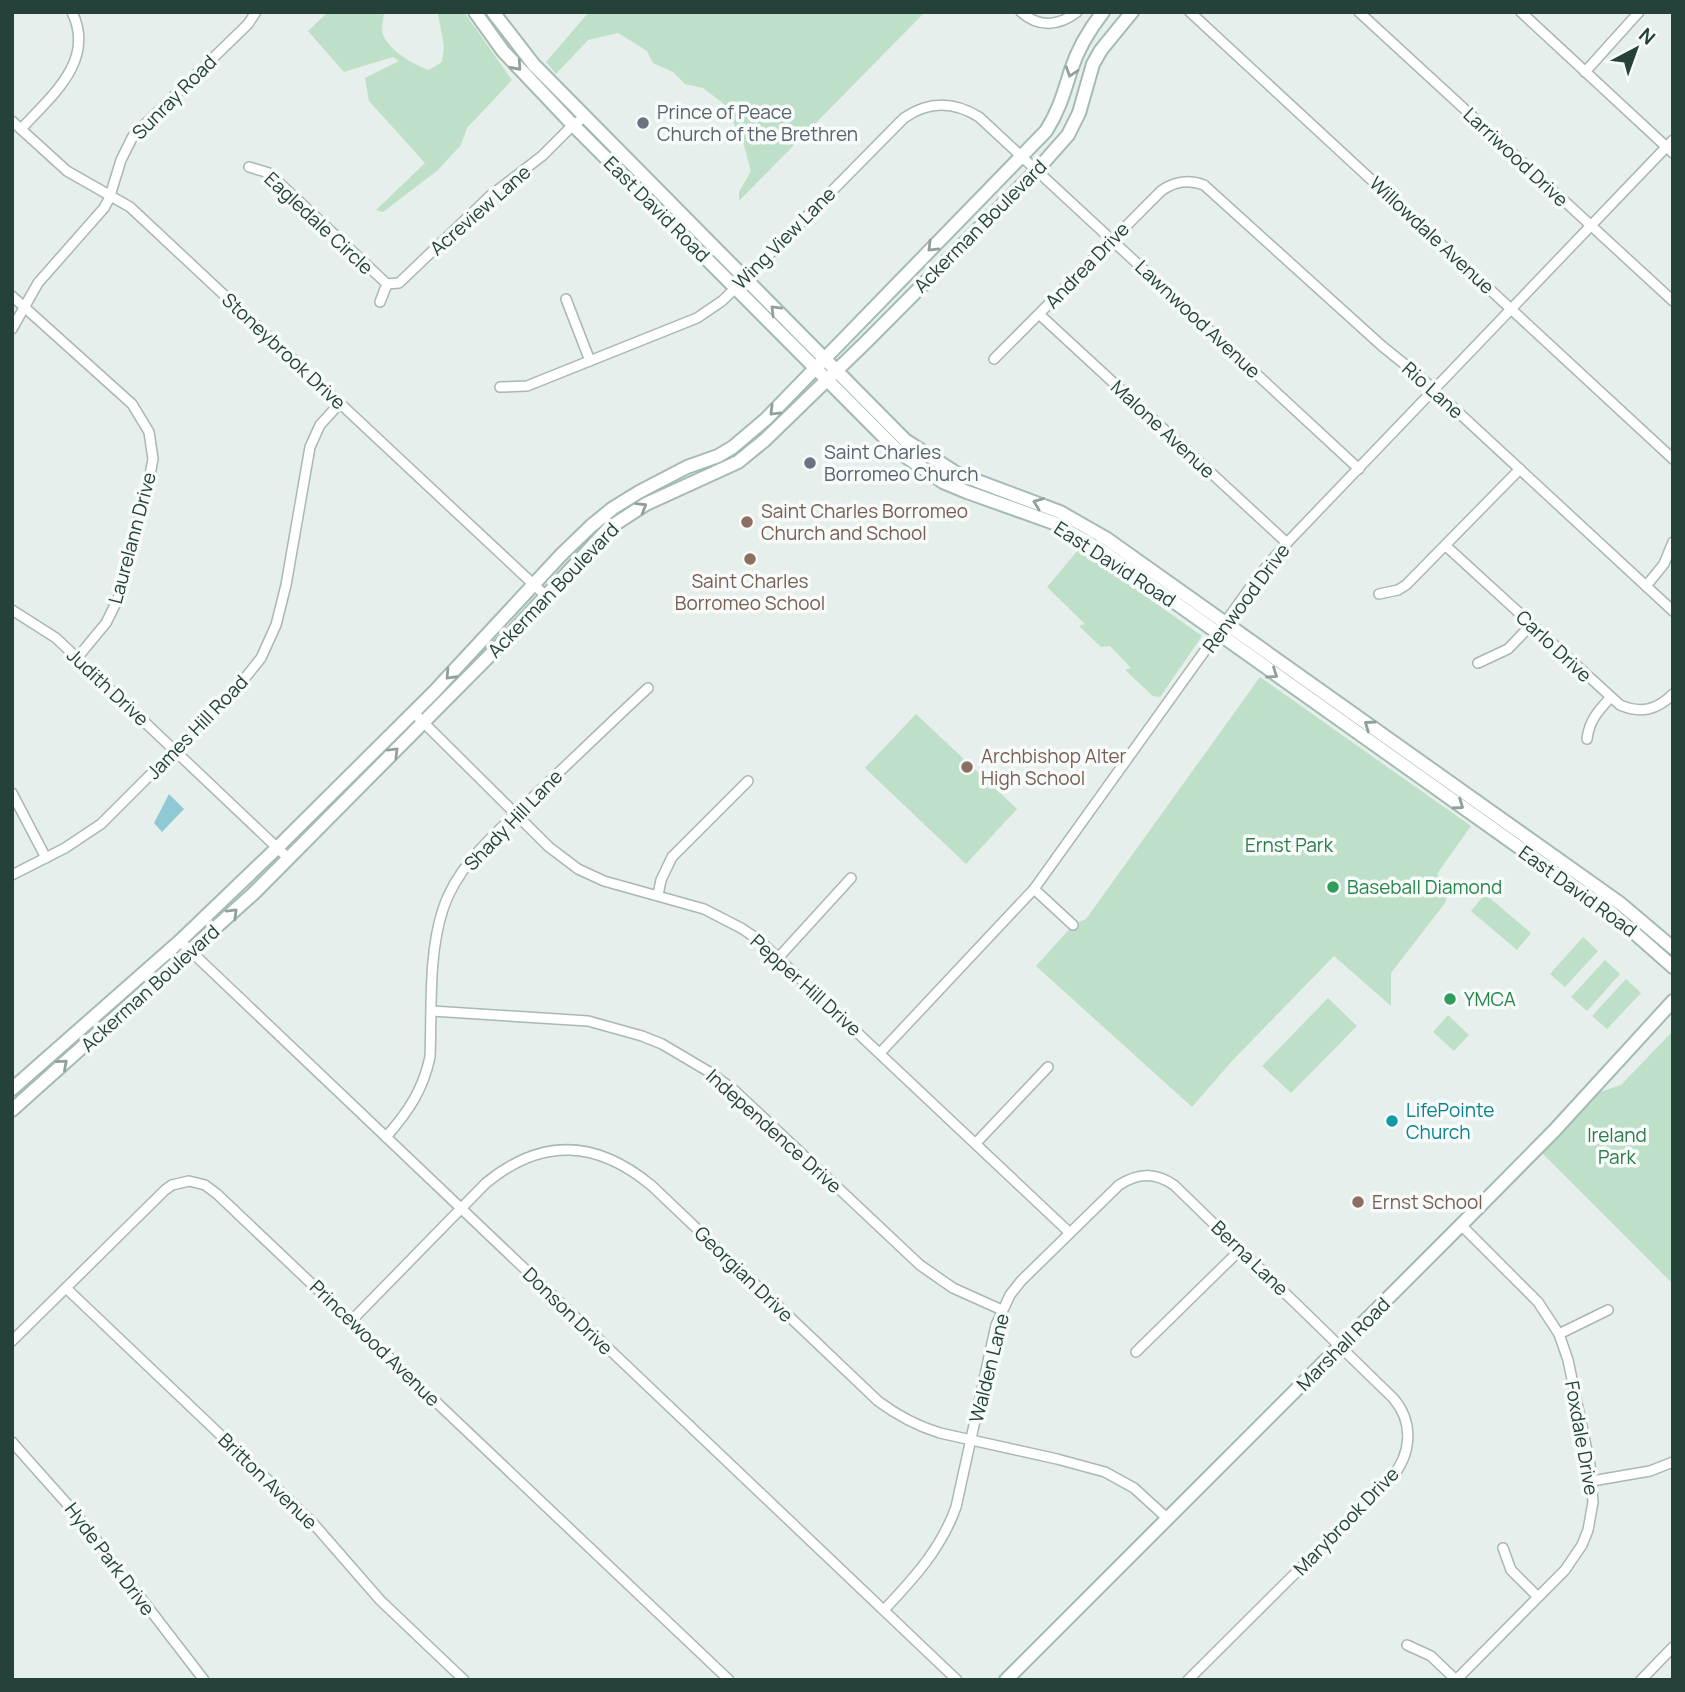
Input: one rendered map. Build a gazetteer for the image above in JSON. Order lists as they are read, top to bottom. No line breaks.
{"streets":{"street":["Sunray Road","Larriwood Drive","East David Road","Acreview Lane","Eagledale Circle","Ackerman Boulevard","Willowdale Avenue","Wing View Lane","Andrea Drive","Lawnwood Avenue","Stoneybrook Drive","Rio Lane","Malone Avenue","Laurelann Drive","Renwood Drive","Carlo Drive","Judith Drive","James Hill Road","Shady Hill Lane","Pepper Hill Drive","Independence Drive","Berna Lane","Georgian Drive","Donson Drive","Princewood Avenue","Marshall Road","Walden Lane","Foxdale Drive","Britton Avenue","Marybrook Drive","Hyde Park Drive"]},"crossings":[["Sunray Road","Stoneybrook Drive"],["Sunray Road","Laurelann Drive"],["Larriwood Drive","Renwood Drive"],["East David Road","Acreview Lane"],["East David Road","Ackerman Boulevard"],["East David Road","Wing View Lane"],["East David Road","Renwood Drive"],["Acreview Lane","Eagledale Circle"],["Ackerman Boulevard","Wing View Lane"],["Ackerman Boulevard","Lawnwood Avenue"],["Ackerman Boulevard","Stoneybrook Drive"],["Ackerman Boulevard","Judith Drive"],["Ackerman Boulevard","Pepper Hill Drive"],["Ackerman Boulevard","Donson Drive"],["Willowdale Avenue","Renwood Drive"],["Wing View Lane","Lawnwood Avenue"],["Andrea Drive","Lawnwood Avenue"],["Andrea Drive","Rio Lane"],["Andrea Drive","Malone Avenue"],["Lawnwood Avenue","Renwood Drive"],["Stoneybrook Drive","James Hill Road"],["Rio Lane","Renwood Drive"],["Malone Avenue","Renwood Drive"],["Laurelann Drive","Judith Drive"],["Renwood Drive","Pepper Hill Drive"],["Judith Drive","James Hill Road"],["Shady Hill Lane","Pepper Hill Drive"],["Shady Hill Lane","Independence Drive"],["Shady Hill Lane","Donson Drive"],["Pepper Hill Drive","Walden Lane"],["Independence Drive","Walden Lane"],["Berna Lane","Marshall Road"],["Berna Lane","Walden Lane"],["Berna Lane","Marybrook Drive"],["Georgian Drive","Donson Drive"],["Georgian Drive","Princewood Avenue"],["Georgian Drive","Marshall Road"],["Georgian Drive","Walden Lane"],["Donson Drive","Walden Lane"],["Princewood Avenue","Britton Avenue"],["Marshall Road","Foxdale Drive"],["Marshall Road","Marybrook Drive"]],"parks":["Ernst Park","Ireland Park"],"places":["Prince of Peace Church of the Brethren","Saint Charles Borromeo Church","Saint Charles Borromeo Church and School","Saint Charles Borromeo School","Archbishop Alter High School","Baseball Diamond","YMCA","LifePointe Church","Ernst School"],"north":"top right"}
